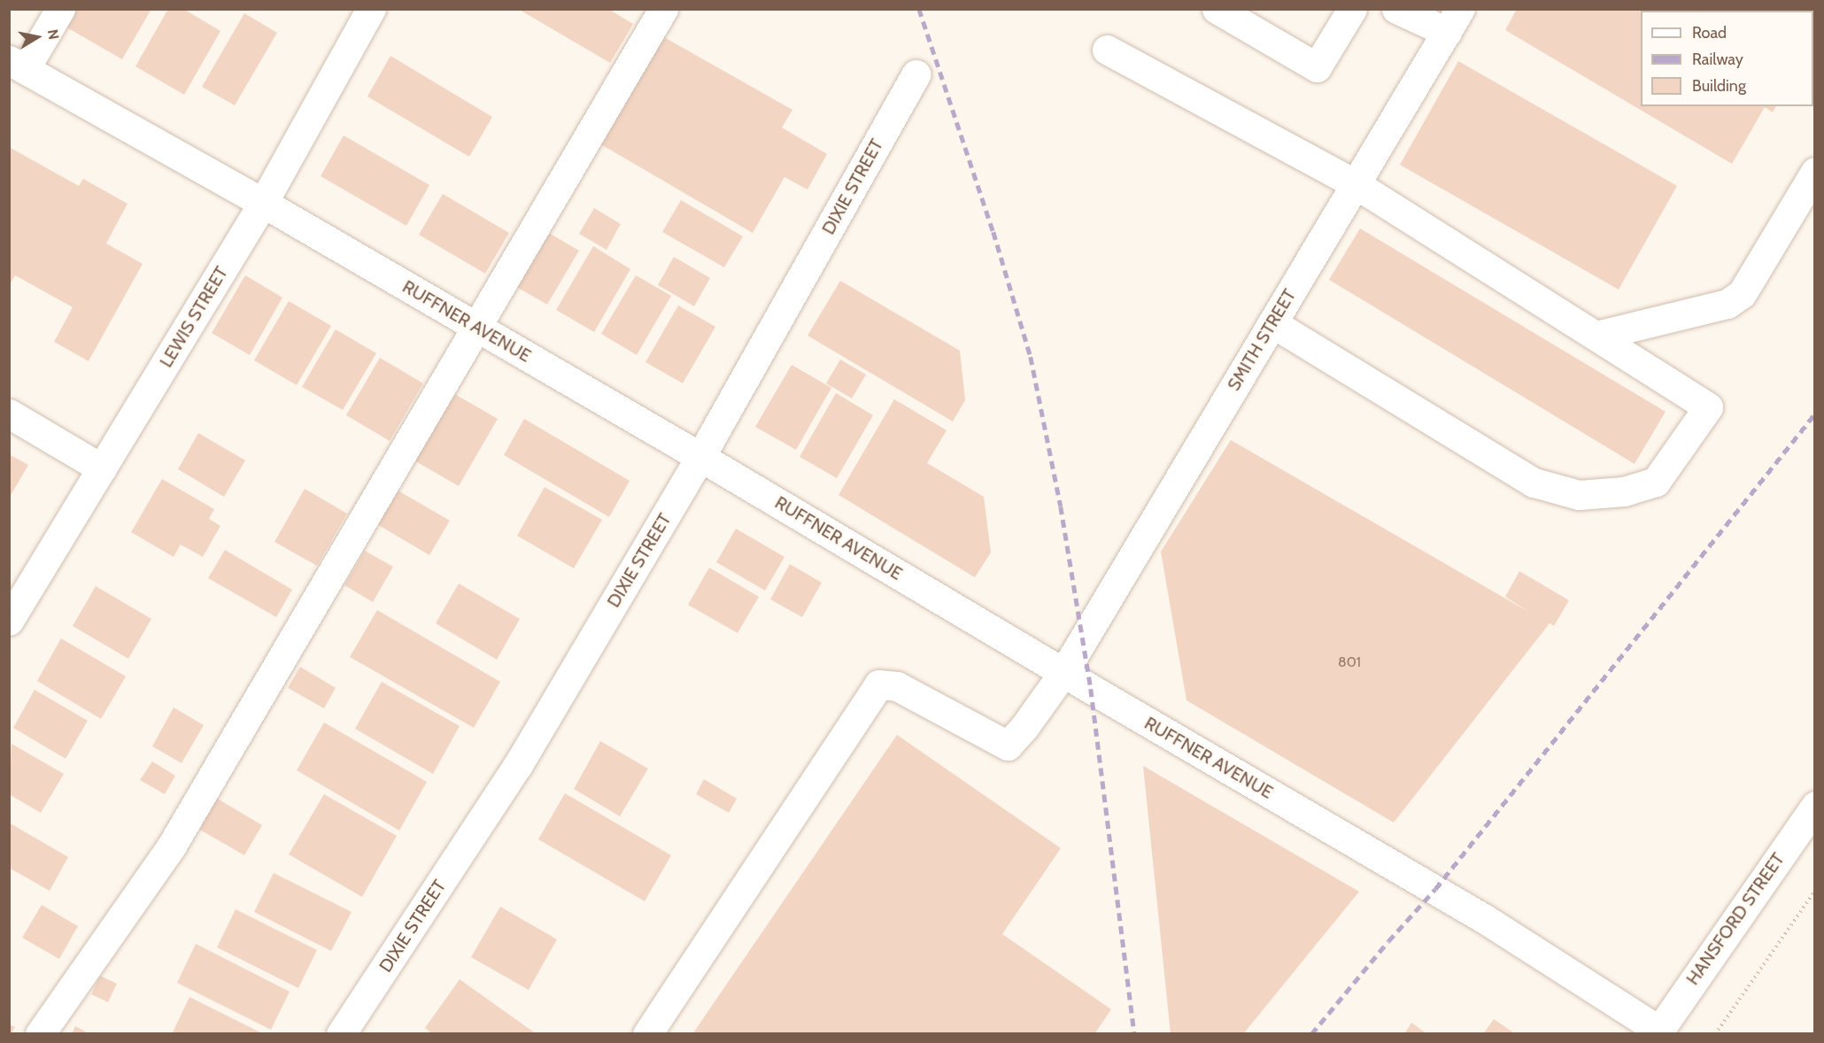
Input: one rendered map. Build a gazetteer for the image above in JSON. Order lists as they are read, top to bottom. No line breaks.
{"streets":{"street":["DIXIE STREET","LEWIS STREET","RUFFNER AVENUE","SMITH STREET","HANSFORD STREET"]},"crossings":[["DIXIE STREET","RUFFNER AVENUE"],["LEWIS STREET","RUFFNER AVENUE"],["RUFFNER AVENUE","SMITH STREET"],["RUFFNER AVENUE","HANSFORD STREET"]],"house_numbers":["801"],"legend":["Road","Railway","Building"],"north":"right"}
